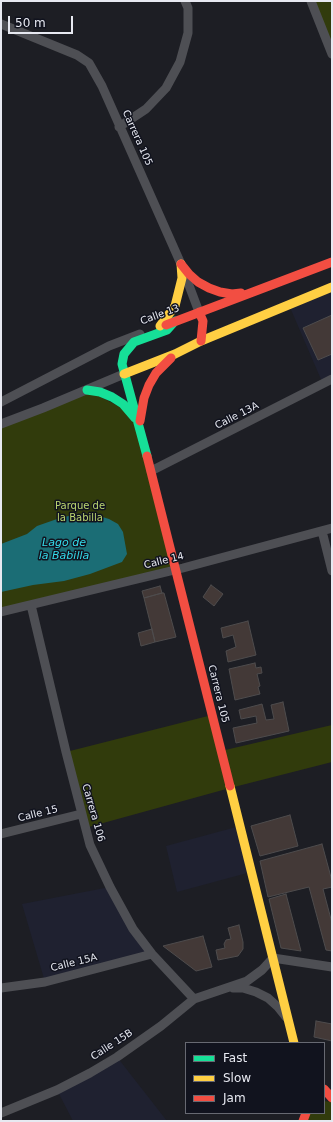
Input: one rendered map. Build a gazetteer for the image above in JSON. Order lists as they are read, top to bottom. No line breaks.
{"streets":{"main road":["Carrera 105","Calle 13"],"street":["Calle 13A","Calle 14","Carrera 106","Calle 15","Calle 15A","Calle 15B"]},"crossings":[["Carrera 105","Calle 13"],["Carrera 105","Calle 13A"],["Carrera 105","Calle 14"],["Carrera 105","Calle 15B"],["Calle 14","Carrera 106"],["Carrera 106","Calle 15"],["Carrera 106","Calle 15A"],["Carrera 106","Calle 15B"]],"water":["Lago de la Babilla"],"parks":["Parque de la Babilla"],"legend":["Fast","Slow","Jam"],"scale_bar":"50 m"}
